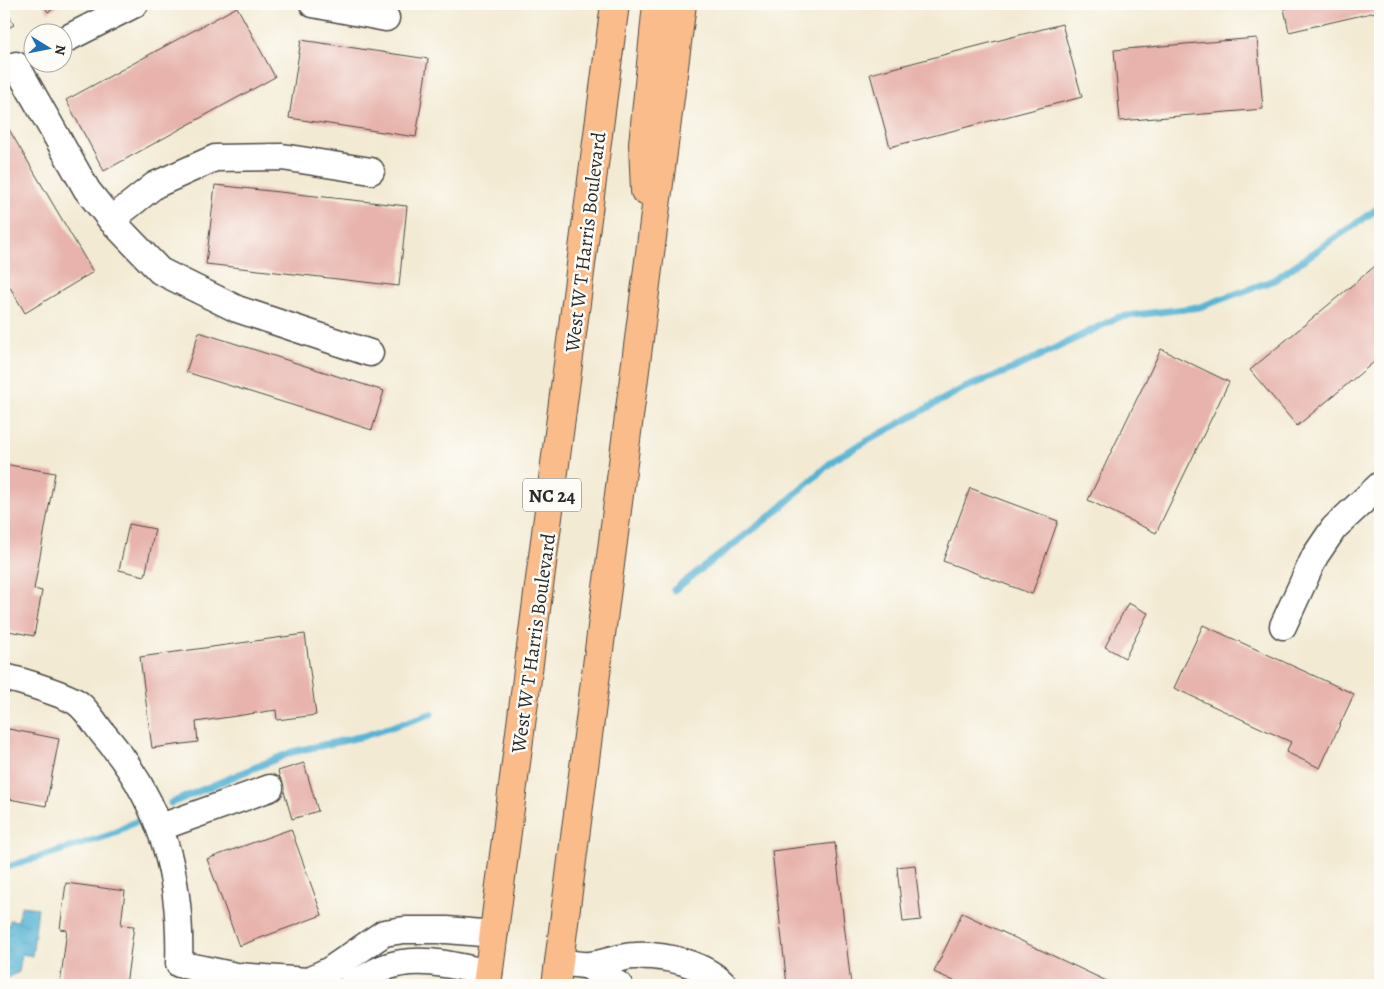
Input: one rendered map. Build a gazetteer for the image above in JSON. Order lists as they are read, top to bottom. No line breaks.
{"streets":{"main road":["West W T Harris Boulevard","NC 24"]},"north":"right"}
